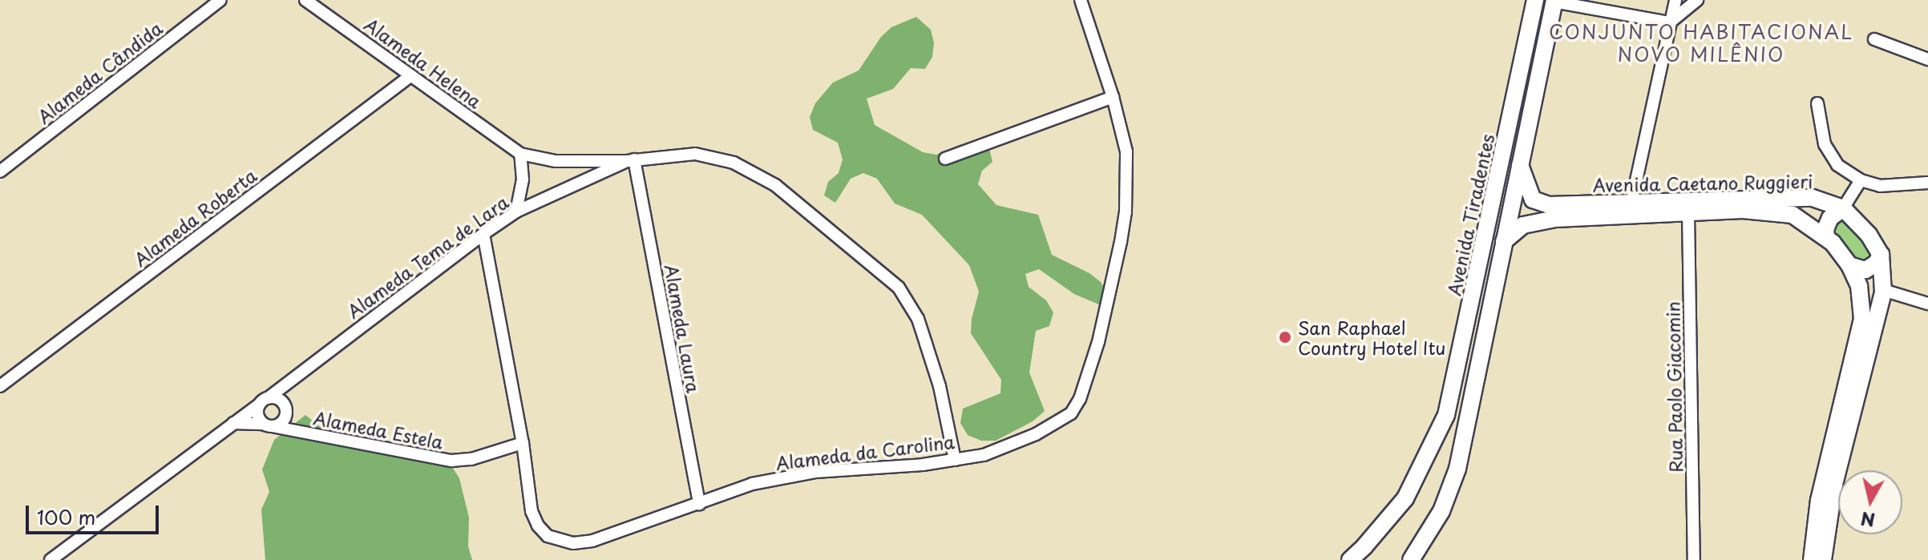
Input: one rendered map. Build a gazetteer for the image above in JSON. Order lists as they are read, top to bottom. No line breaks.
{"streets":{"main road":["Avenida Caetano Ruggieri","Avenida Tiradentes"],"street":["Alameda Helena","Alameda Cândida","Alameda Roberta","Alameda Tema de Lara","Alameda Laura","Rua Paolo Giacomin","Alameda Estela","Alameda da Carolina"]},"crossings":[["Alameda Helena","Alameda Roberta"],["Alameda Helena","Alameda Tema de Lara"],["Alameda Helena","Alameda Laura"],["Avenida Caetano Ruggieri","Rua Paolo Giacomin"],["Alameda Tema de Lara","Alameda Laura"],["Alameda Tema de Lara","Alameda Estela"],["Alameda Tema de Lara","Alameda da Carolina"],["Alameda Laura","Alameda da Carolina"],["Alameda Estela","Alameda da Carolina"]],"districts":["CONJUNTO HABITACIONAL NOVO MILÊNIO"],"places":["San Raphael Country Hotel Itu"],"scale_bar":"100 m","north":"bottom"}
